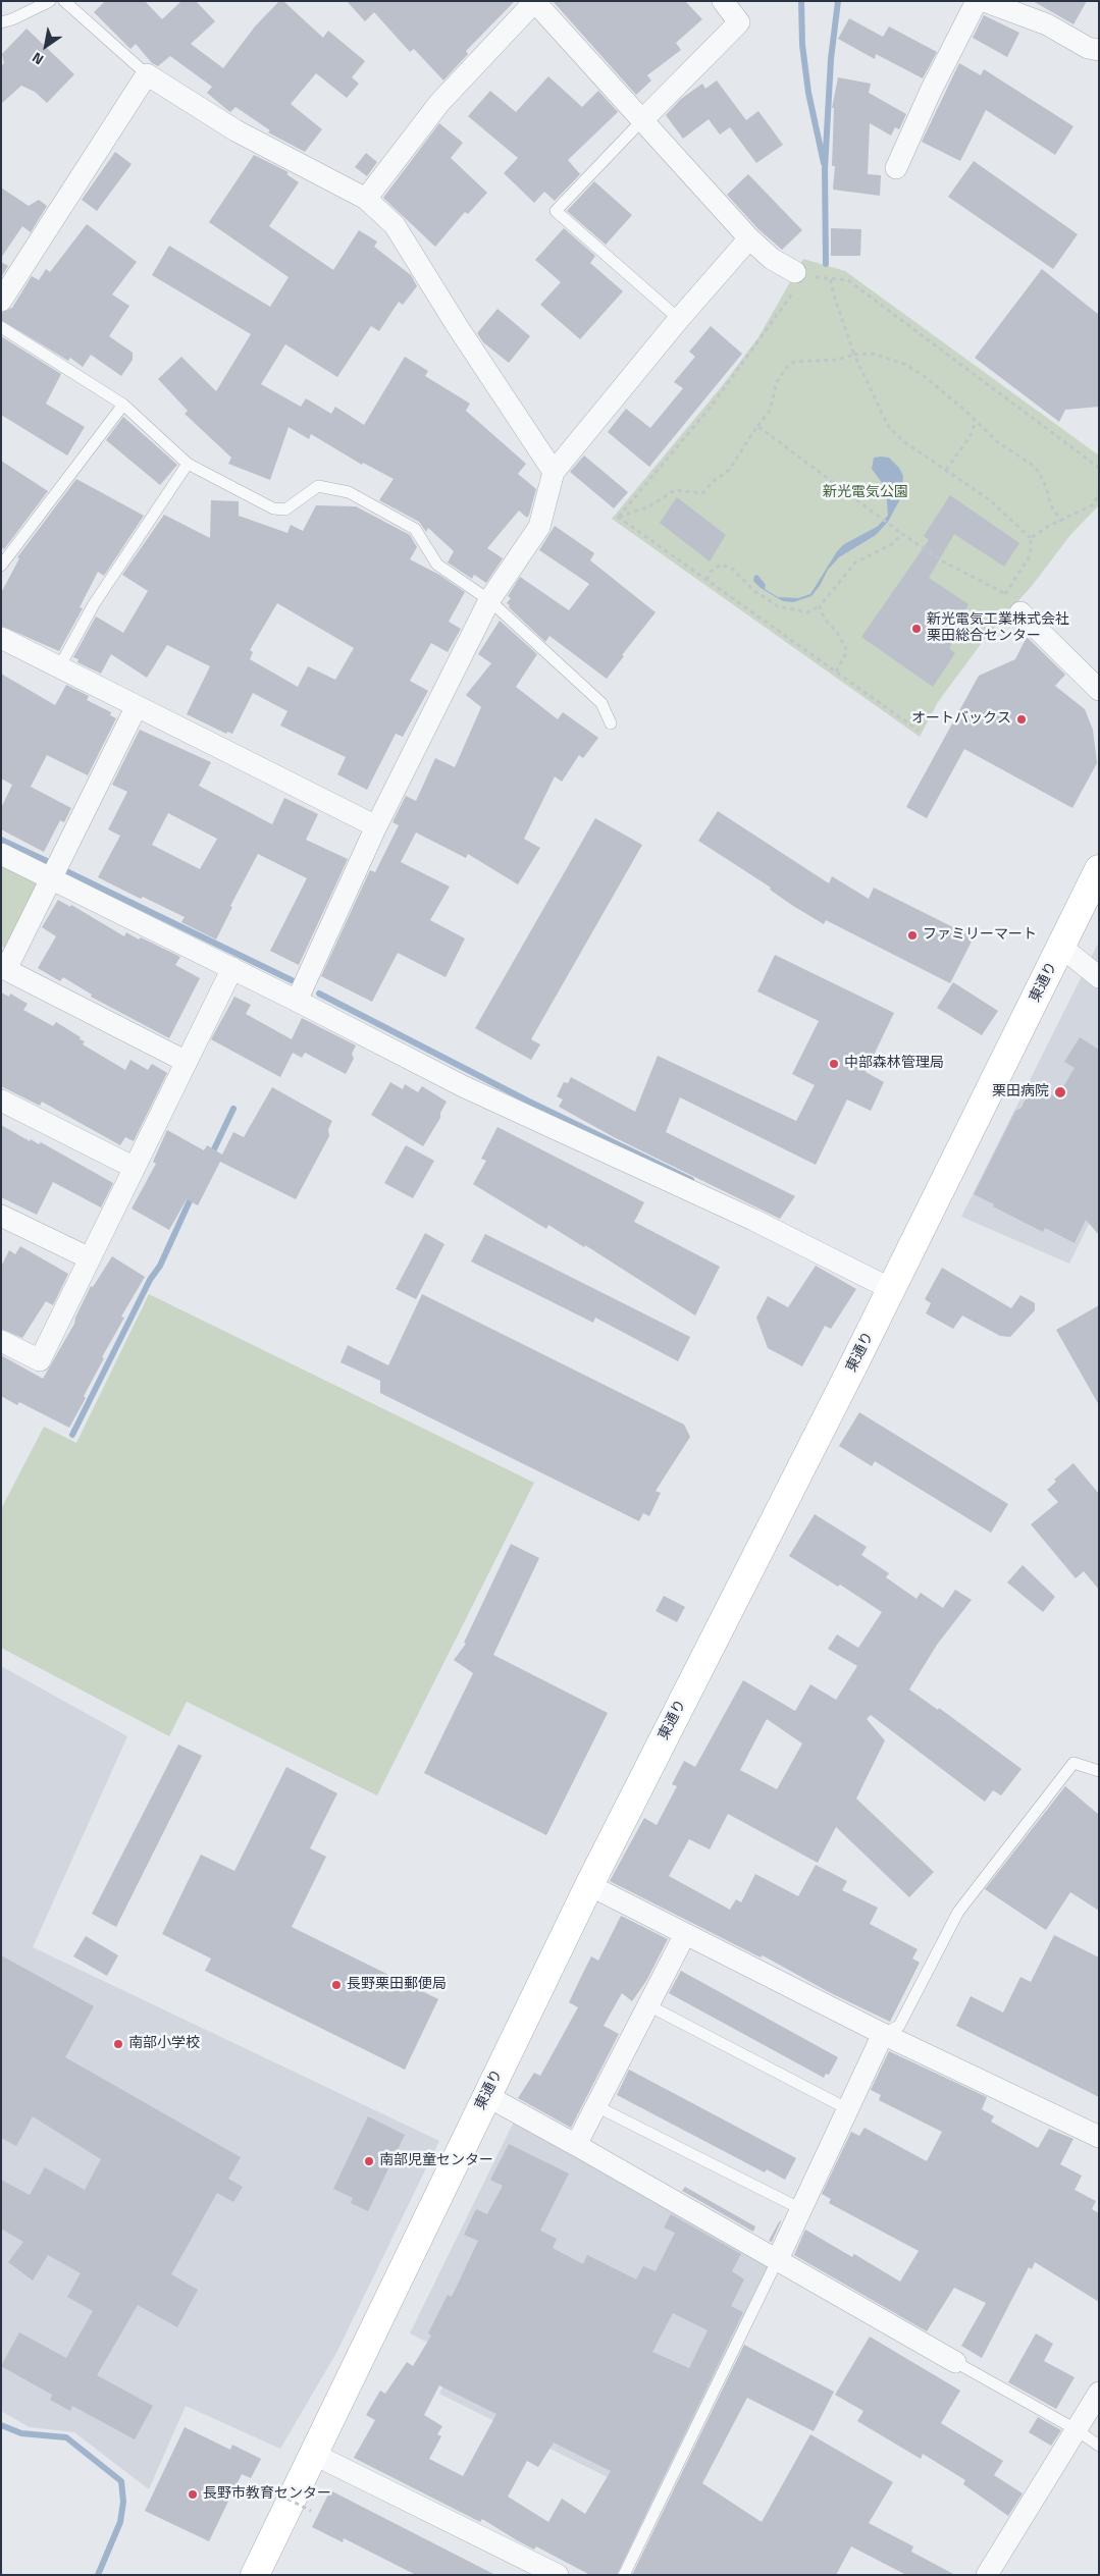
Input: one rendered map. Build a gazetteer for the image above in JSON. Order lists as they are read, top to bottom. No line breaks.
{"streets":{"street":["東通り"]},"parks":["新光電気公園"],"places":["新光電気工業株式会社 栗田総合センター","オートバックス","ファミリーマート","中部森林管理局","栗田病院","長野栗田郵便局","南部小学校","南部児童センター","長野市教育センター"],"north":"bottom left"}
